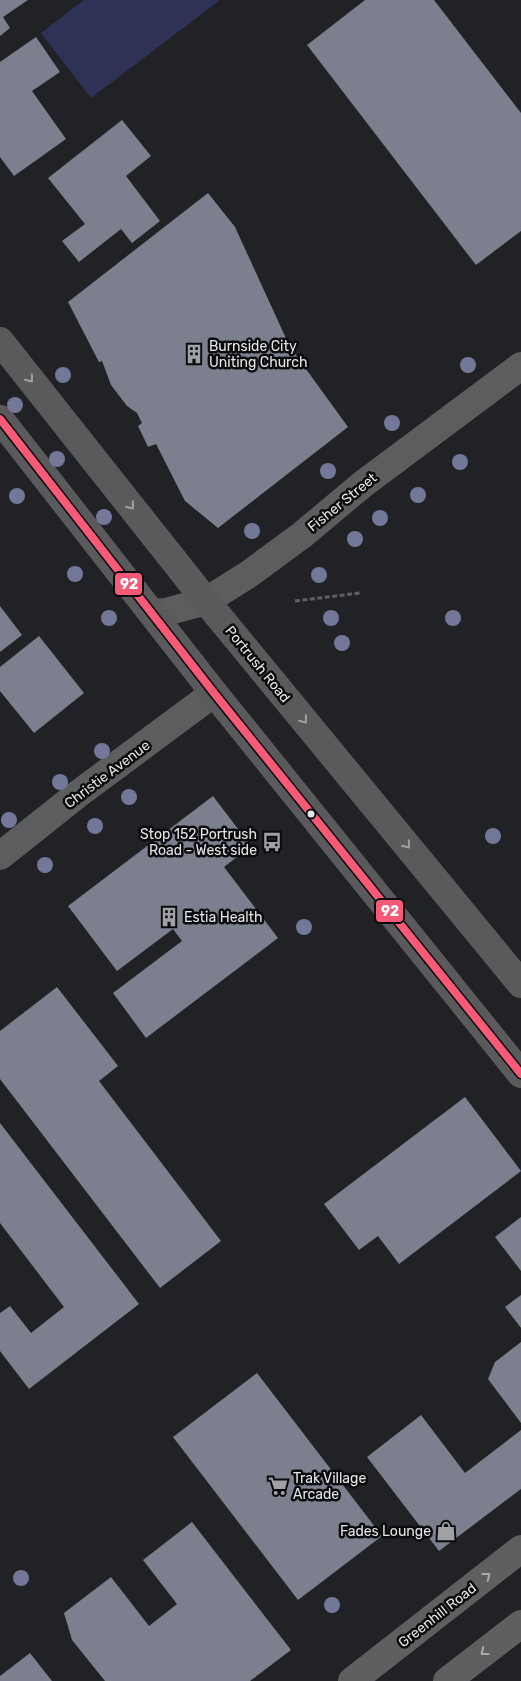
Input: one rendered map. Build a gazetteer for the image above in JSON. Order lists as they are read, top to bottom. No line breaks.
{"streets":{"highway":["Portrush Road"],"main road":["Greenhill Road"],"street":["Fisher Street","Christie Avenue"]},"crossings":[["Fisher Street","Portrush Road"]],"places":{"building":["Burnside City Uniting Church","Estia Health"],"bus stop":["Stop 152 Portrush Road - West side"],"supermarket":["Trak Village Arcade"],"shop":["Fades Lounge"]},"lines":["transit line 92"]}
